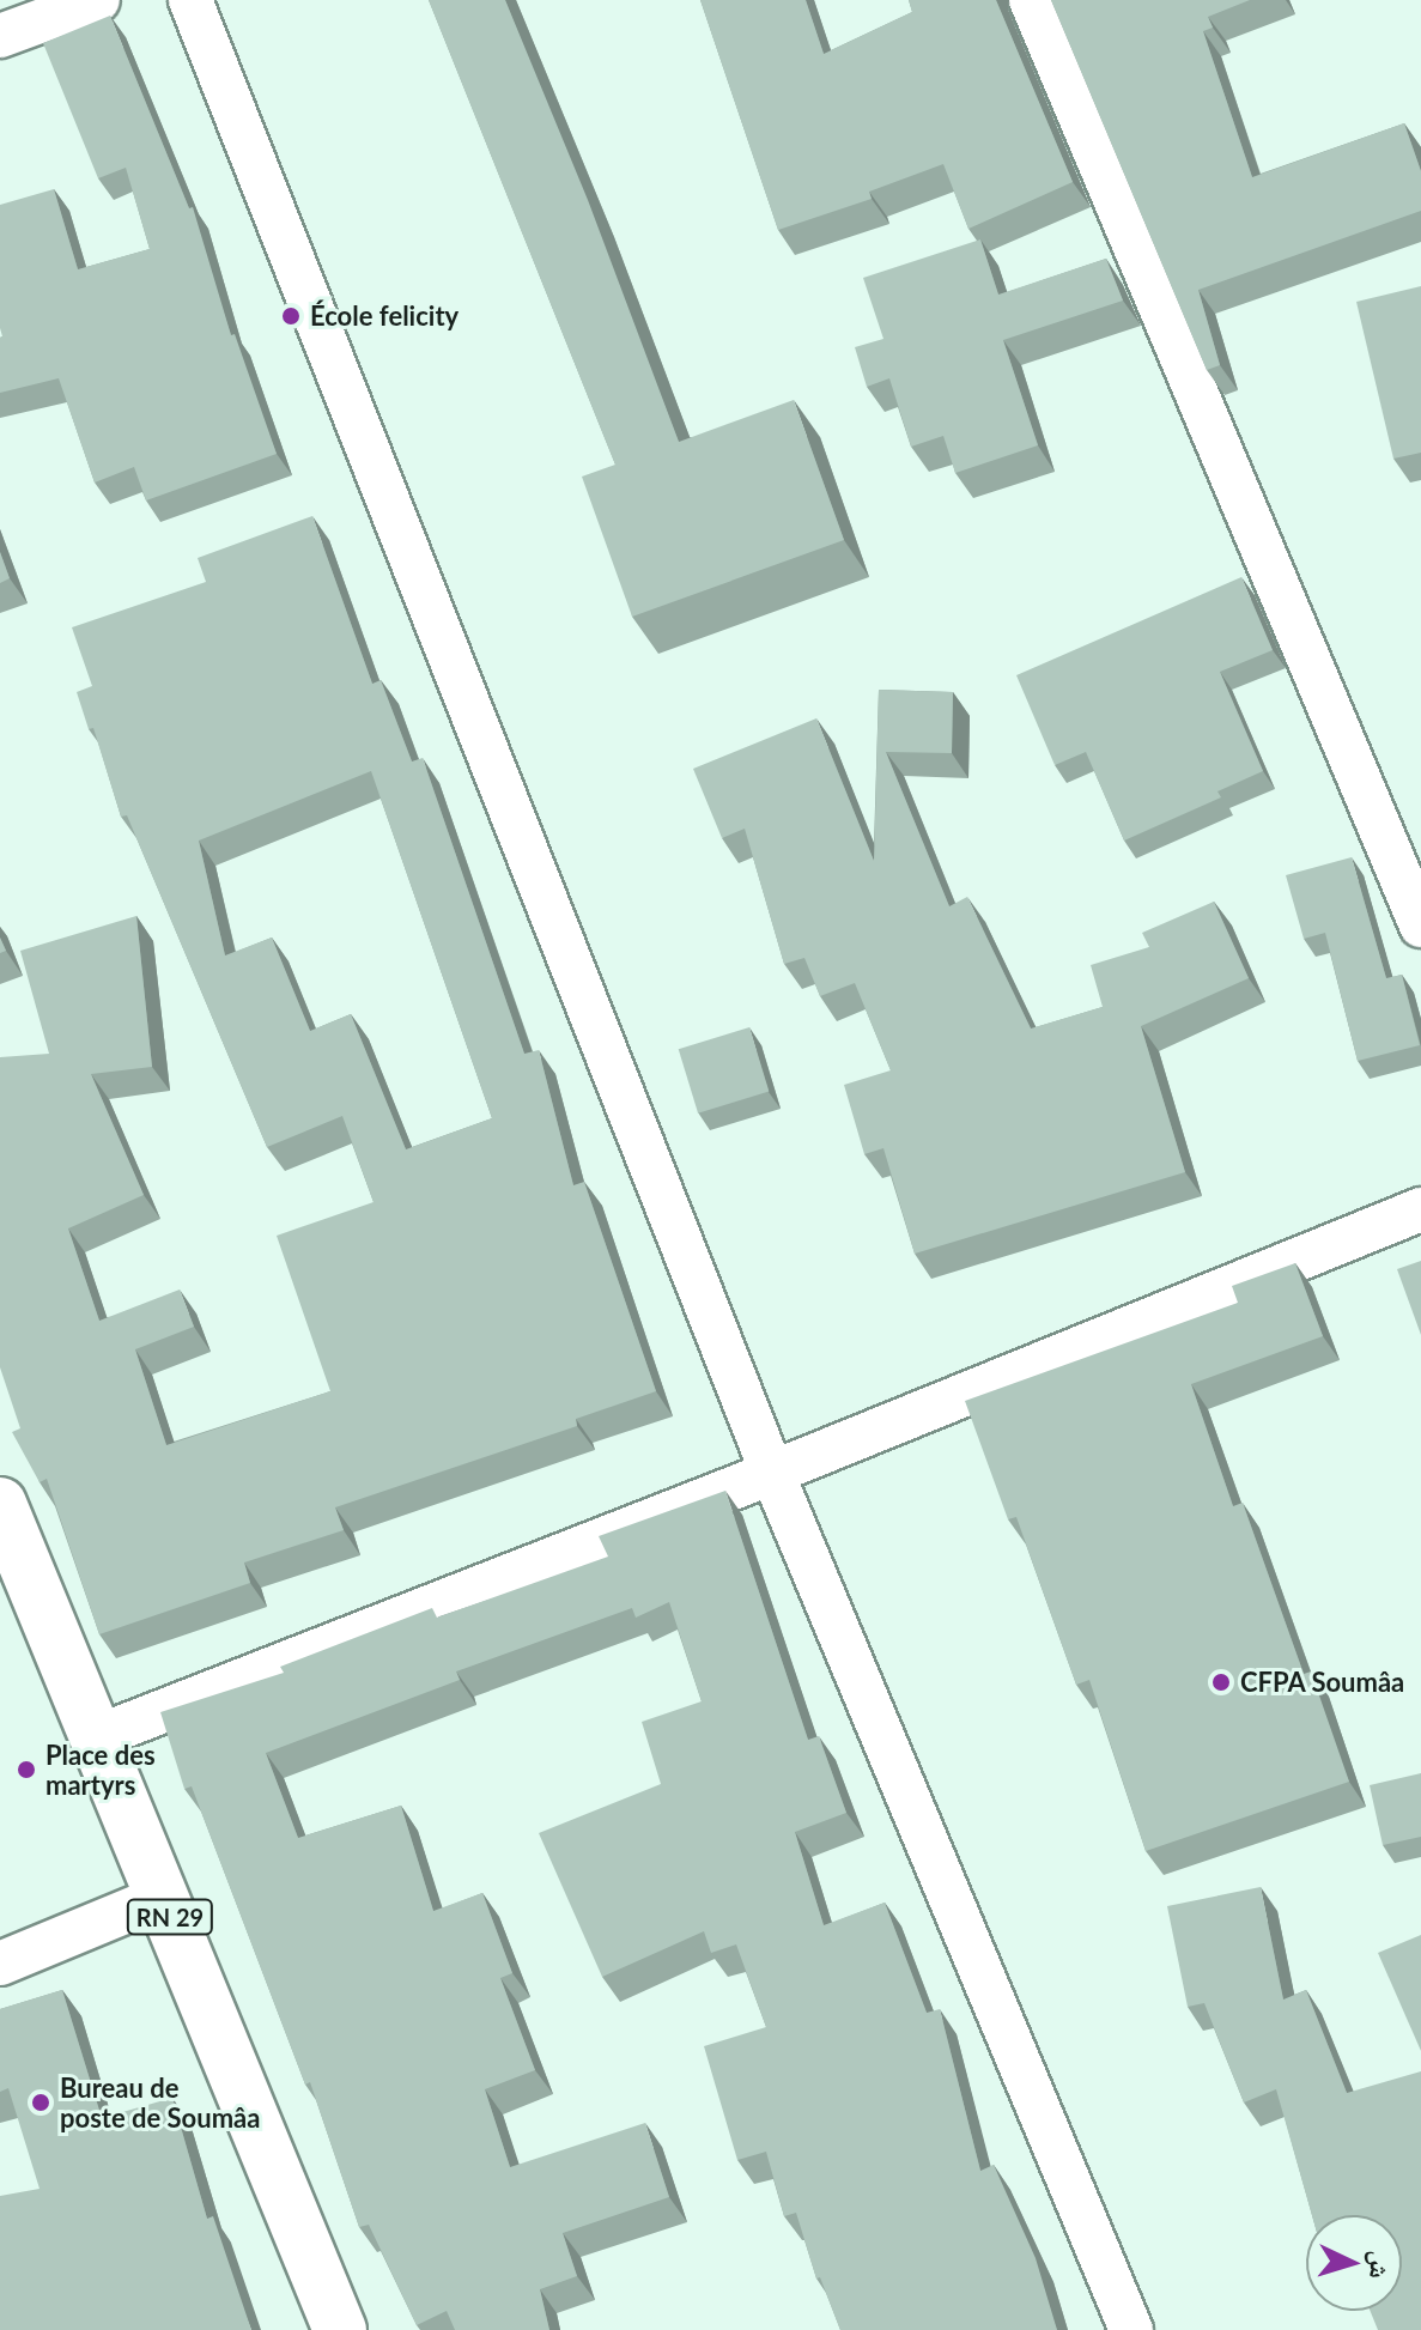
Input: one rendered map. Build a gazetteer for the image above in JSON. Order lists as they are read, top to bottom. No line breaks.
{"streets":{"main road":["RN 29"]},"places":["École felicity","CFPA Soumâa","Place des martyrs","Bureau de poste de Soumâa"],"north":"right"}
